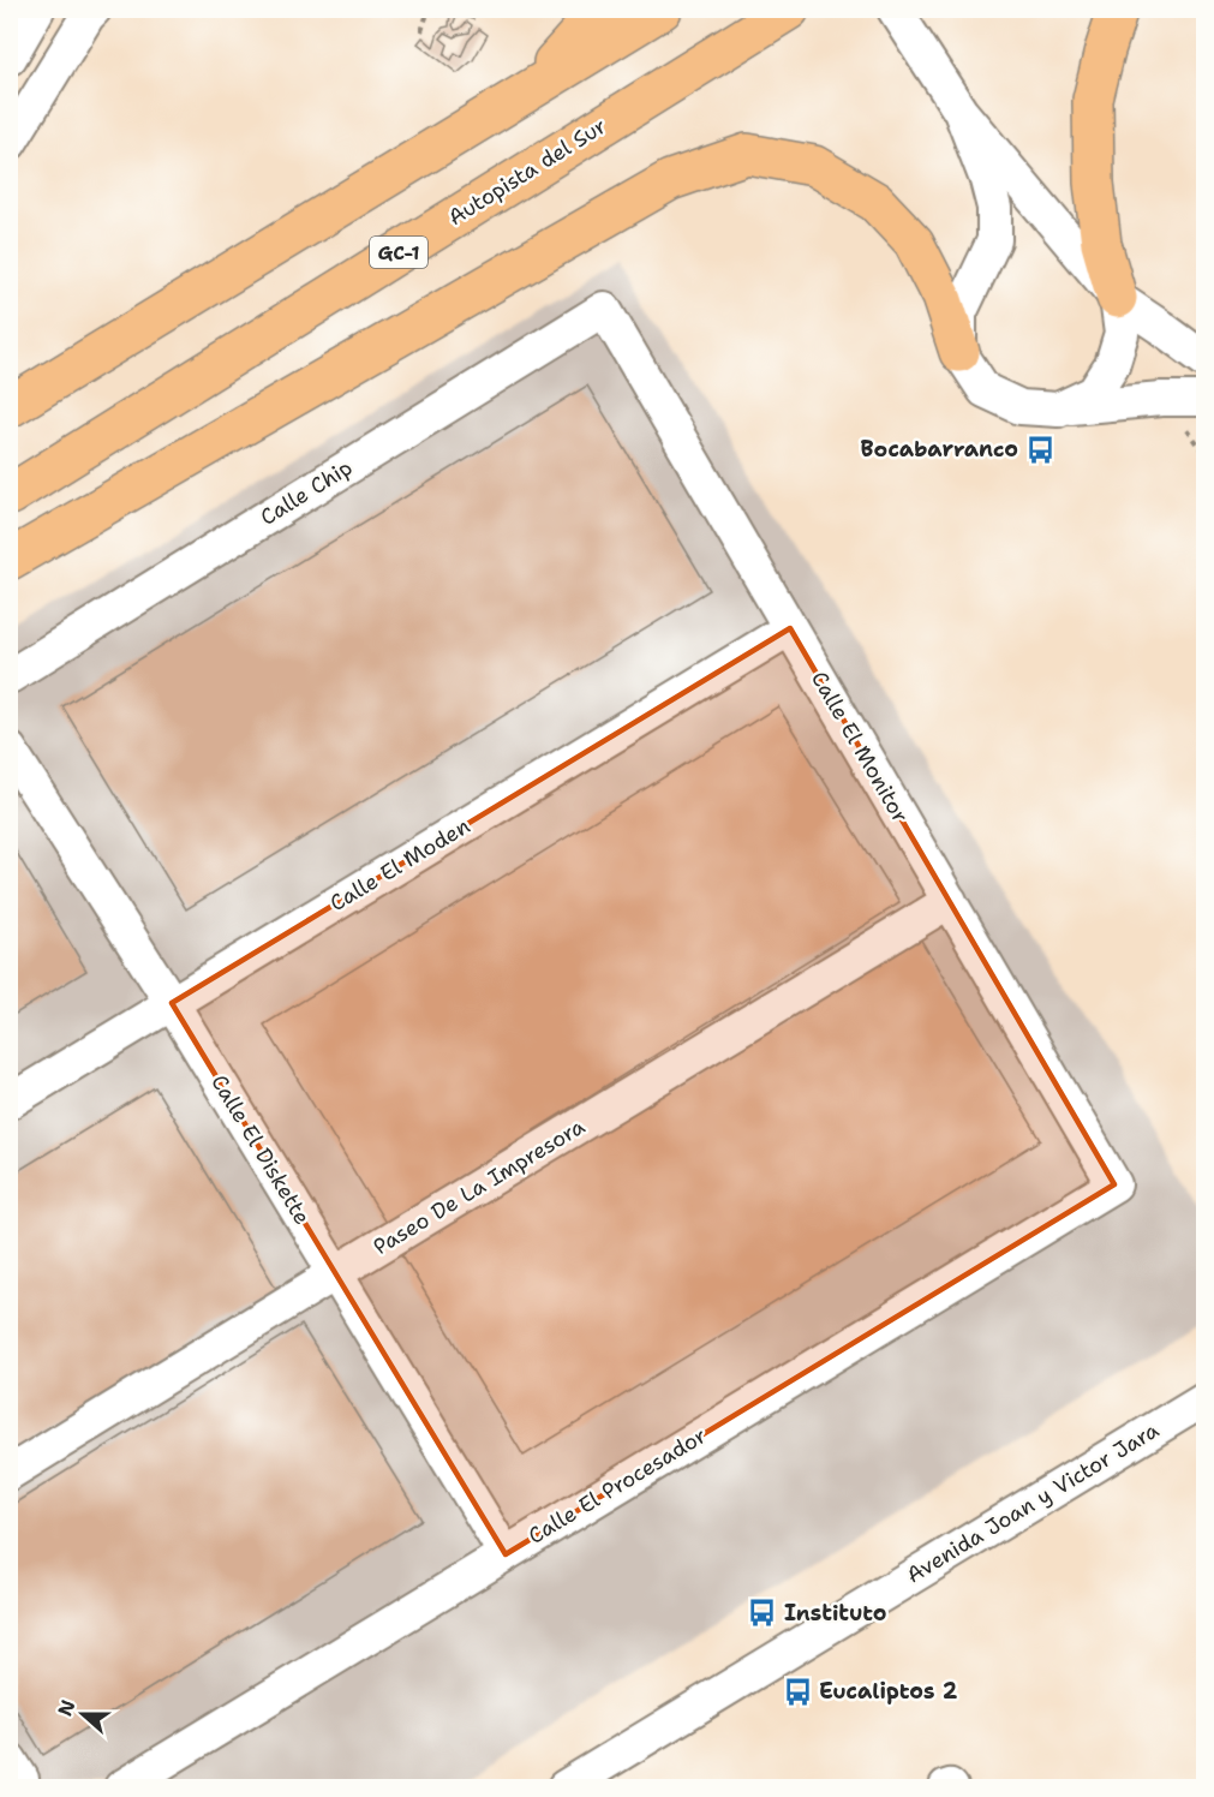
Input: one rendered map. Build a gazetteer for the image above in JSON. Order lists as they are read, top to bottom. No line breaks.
{"streets":{"highway":["Autopista del Sur","GC-1"],"street":["Calle Chip","Calle El Monitor","Calle El Moden","Calle El Diskette","Paseo De La Impresora","Calle El Procesador","Avenida Joan y Victor Jara"]},"crossings":[["Calle Chip","Calle El Monitor"],["Calle El Monitor","Calle El Moden"],["Calle El Monitor","Paseo De La Impresora"],["Calle El Monitor","Calle El Procesador"],["Calle El Moden","Calle El Diskette"],["Calle El Diskette","Paseo De La Impresora"],["Calle El Diskette","Calle El Procesador"]],"places":{"bus stop":["Bocabarranco","Instituto","Eucaliptos 2"]},"north":"left"}
